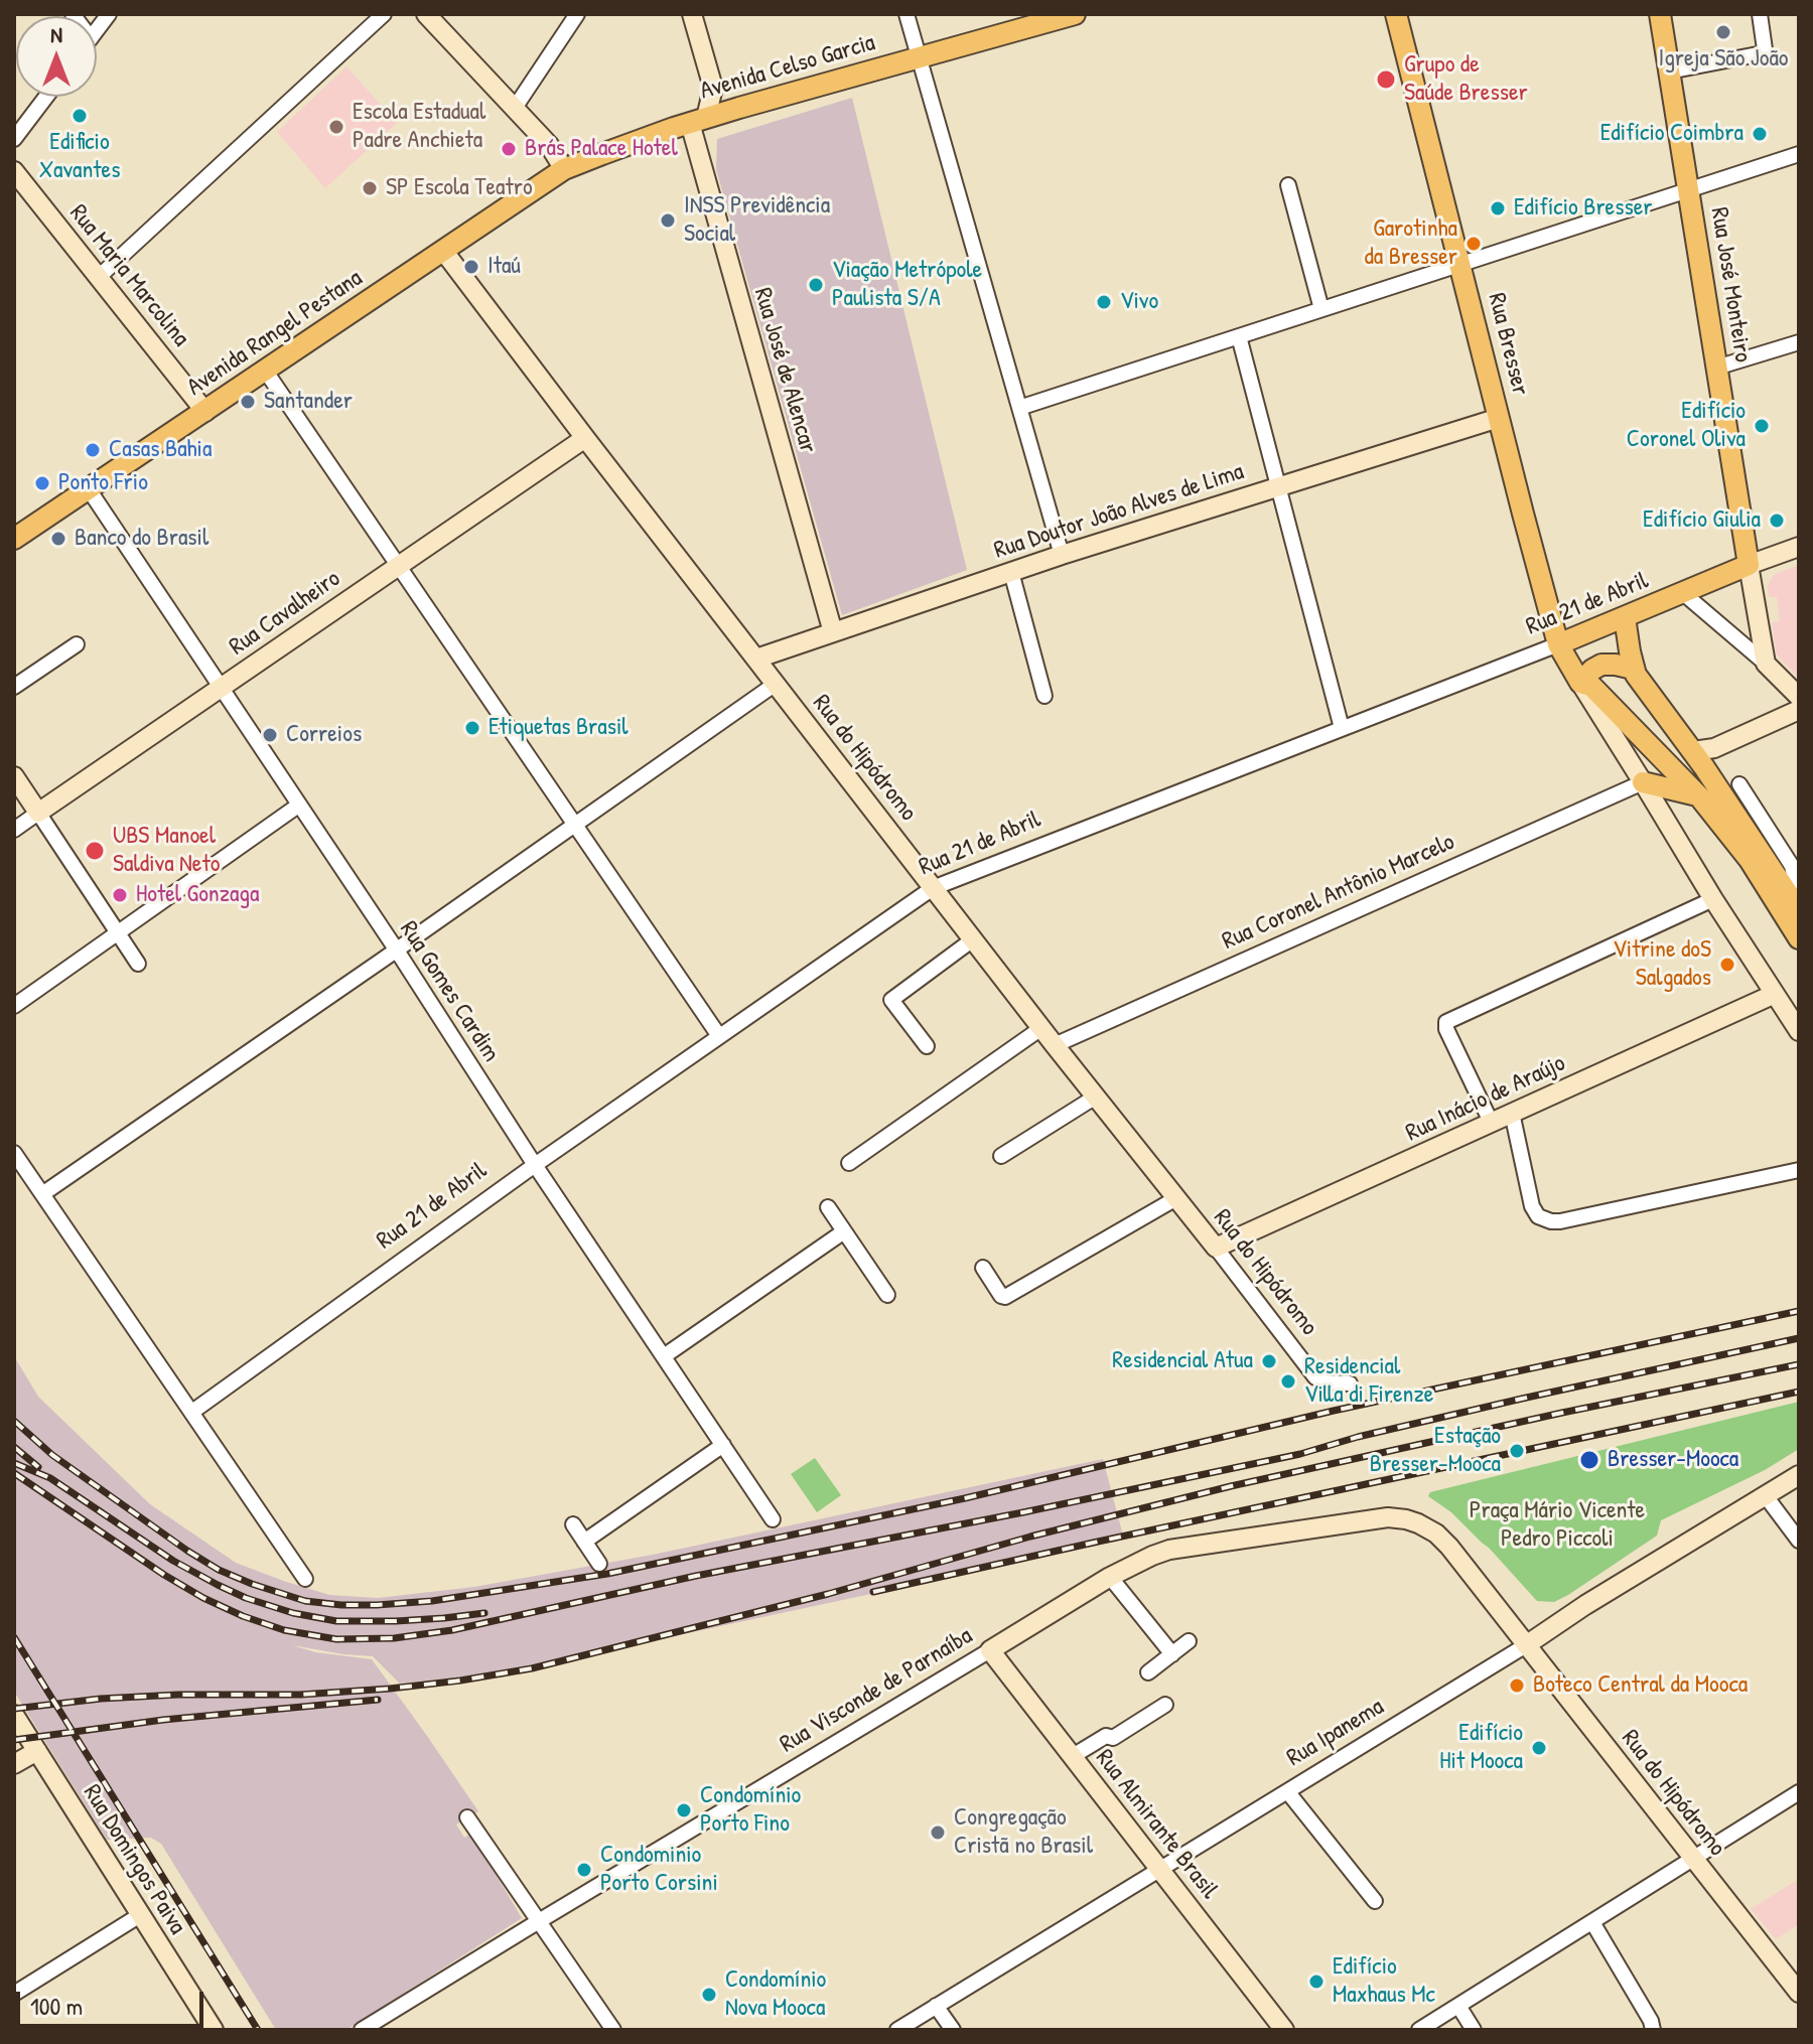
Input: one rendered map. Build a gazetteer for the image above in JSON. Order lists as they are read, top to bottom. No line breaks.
{"streets":{"main road":["Avenida Celso Garcia","Rua José Monteiro","Avenida Rangel Pestana","Rua Bresser","Rua 21 de Abril"],"street":["Rua Maria Marcolina","Rua José de Alencar","Rua Doutor João Alves de Lima","Rua Cavalheiro","Rua do Hipódromo","Rua Coronel Antônio Marcelo","Rua Gomes Cardim","Rua Inácio de Araújo","Rua Visconde de Parnaíba","Rua Ipanema","Rua Almirante Brasil","Rua Domingos Paiva"]},"crossings":[["Avenida Celso Garcia","Avenida Rangel Pestana"],["Avenida Celso Garcia","Rua José de Alencar"],["Rua Maria Marcolina","Avenida Rangel Pestana"],["Rua José Monteiro","Rua 21 de Abril"],["Avenida Rangel Pestana","Rua do Hipódromo"],["Avenida Rangel Pestana","Rua Gomes Cardim"],["Rua Bresser","Rua Doutor João Alves de Lima"],["Rua Bresser","Rua 21 de Abril"],["Rua Bresser","Rua Coronel Antônio Marcelo"],["Rua Bresser","Rua Inácio de Araújo"],["Rua José de Alencar","Rua Doutor João Alves de Lima"],["Rua Doutor João Alves de Lima","Rua do Hipódromo"],["Rua 21 de Abril","Rua do Hipódromo"],["Rua 21 de Abril","Rua Gomes Cardim"],["Rua Cavalheiro","Rua do Hipódromo"],["Rua Cavalheiro","Rua Gomes Cardim"],["Rua do Hipódromo","Rua Coronel Antônio Marcelo"],["Rua do Hipódromo","Rua Inácio de Araújo"],["Rua do Hipódromo","Rua Visconde de Parnaíba"],["Rua do Hipódromo","Rua Ipanema"],["Rua Visconde de Parnaíba","Rua Almirante Brasil"],["Rua Ipanema","Rua Almirante Brasil"]],"parks":["Praça Mário Vicente Pedro Piccoli"],"places":["Igreja São João","Grupo de Saúde Bresser","Edificio Xavantes","Escola Estadual Padre Anchieta","Edifício Coimbra","Brás Palace Hotel","SP Escola Teatro","Edifício Bresser","INSS Previdência Social","Garotinha da Bresser","Itaú","Viação Metrópole Paulista S/A","Vivo","Santander","Edifício Coronel Oliva","Casas Bahia","Ponto Frio","Edifício Giulia","Banco do Brasil","Etiquetas Brasil","Correios","UBS Manoel Saldiva Neto","Hotel Gonzaga","Vitrine doS Salgados","Residencial Atua","Residencial Villa di Firenze","Estação Bresser-Mooca","Bresser-Mooca","Boteco Central da Mooca","Edifício Hit Mooca","Condomínio Porto Fino","Congregação Cristã no Brasil","Condominio Porto Corsini","Edifício Maxhaus Mc","Condomínio Nova Mooca"],"scale_bar":"100 m","north":"top"}
